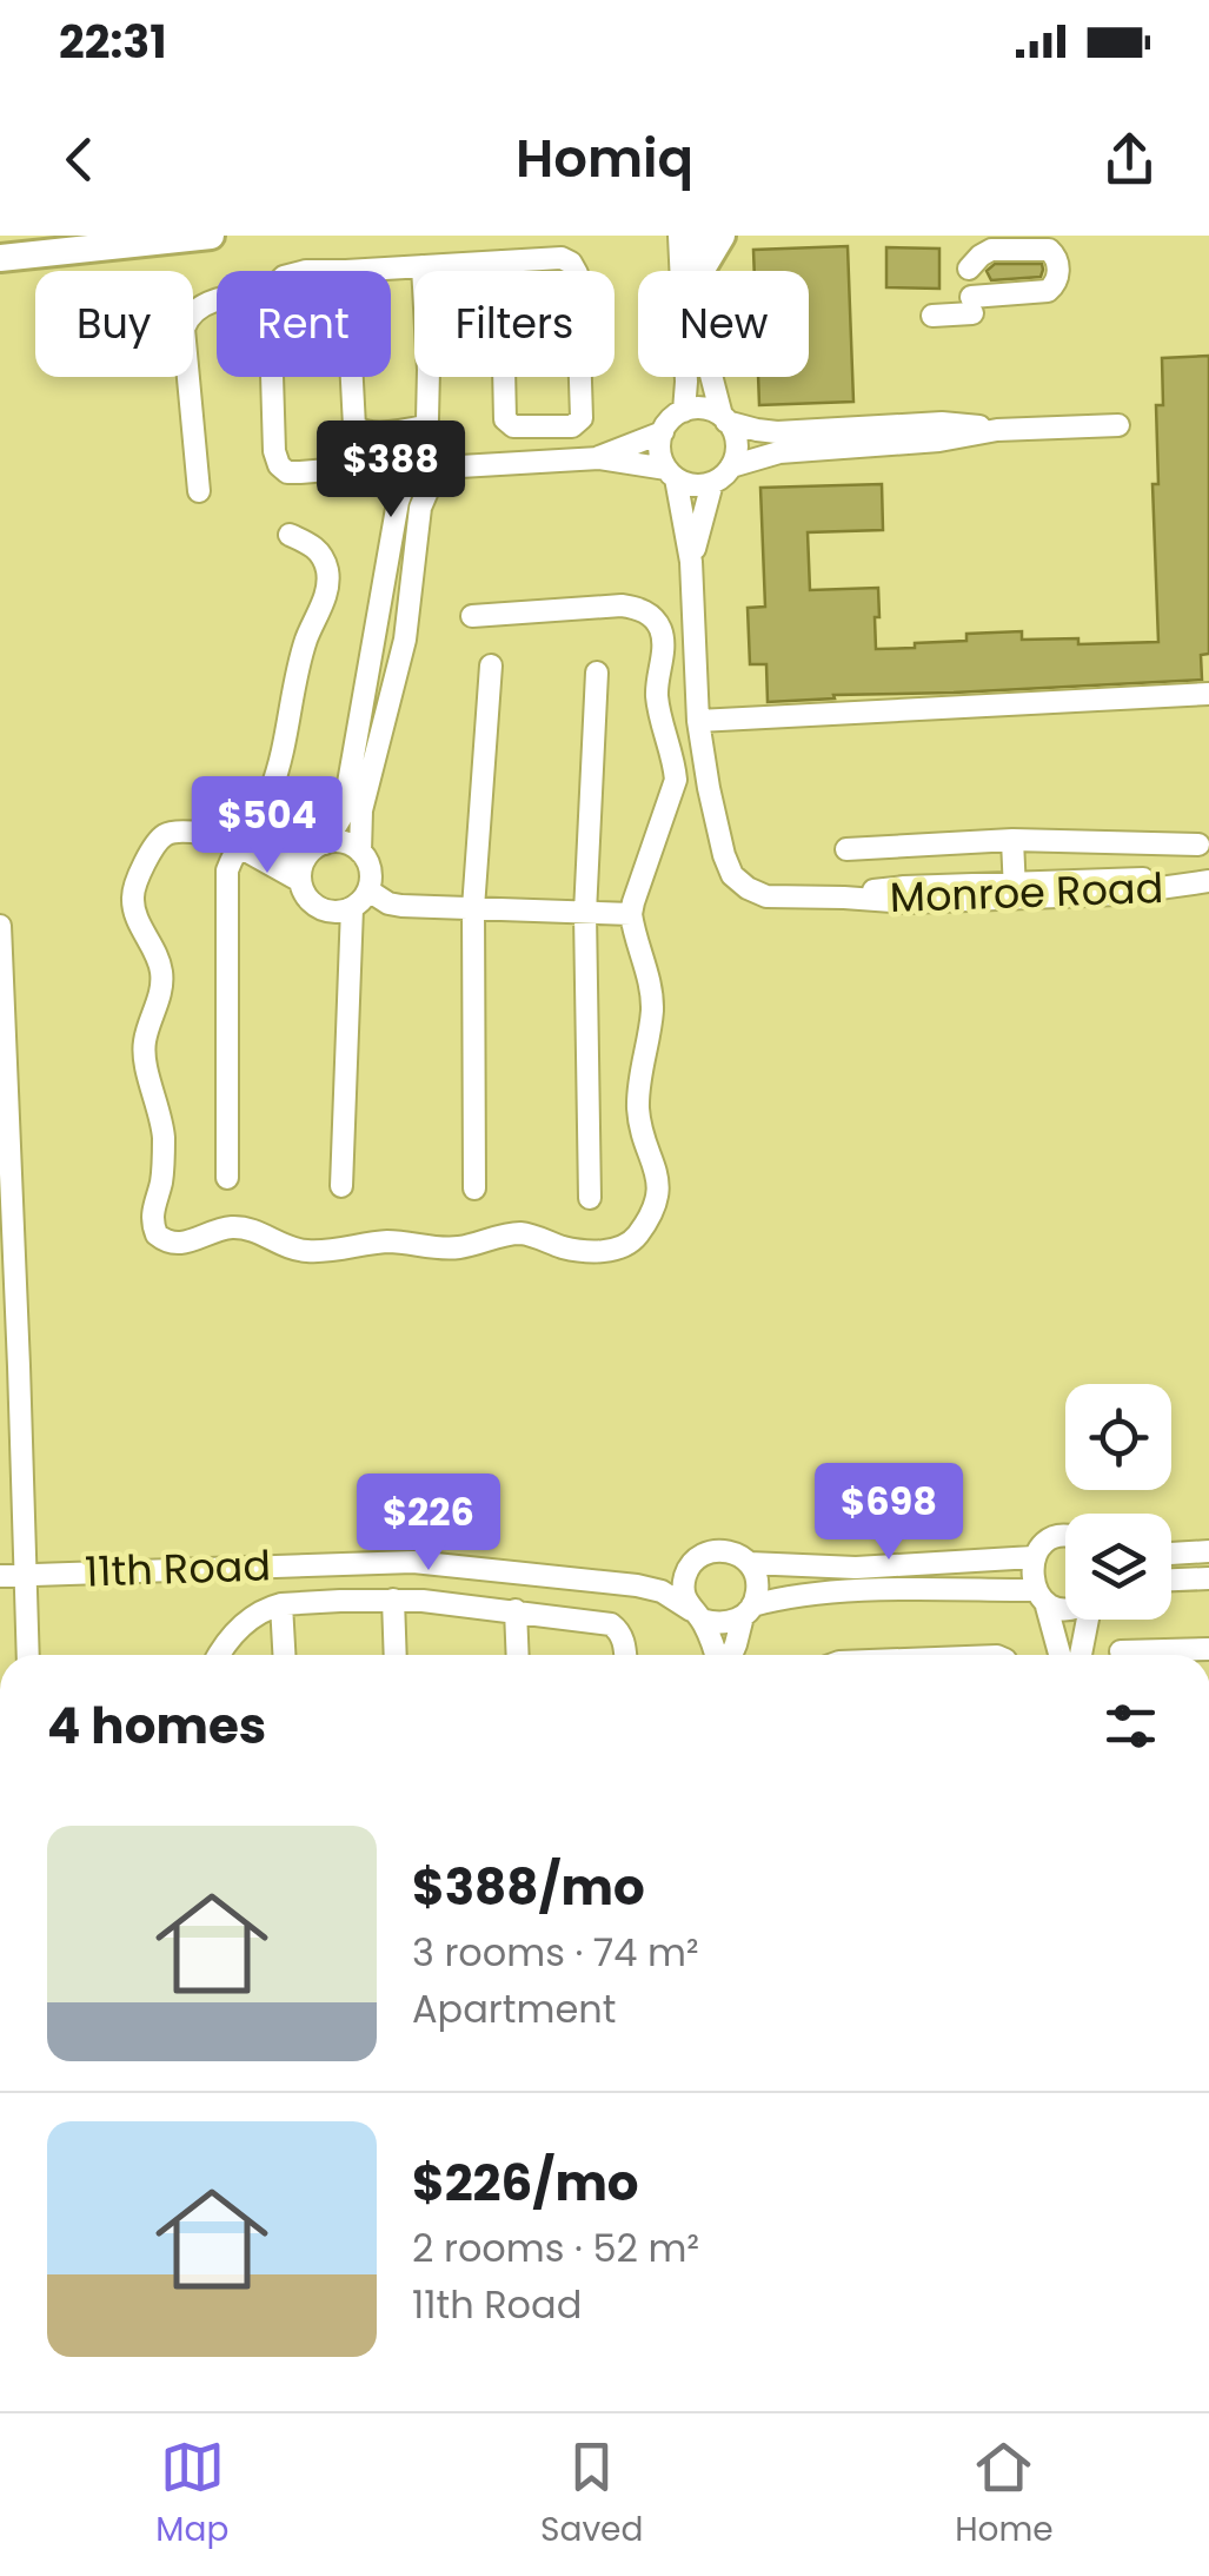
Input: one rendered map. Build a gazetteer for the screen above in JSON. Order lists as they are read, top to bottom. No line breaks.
{"streets":{"street":["Monroe Road","11th Road"]},"page":{"status":"22:31","header":"Homiq","chip":["Buy","Rent","Filters","New"],"price":["$388","$504","$698","$226"],"heading":"4 homes","list":[{"name":"$388/mo","note":"3 rooms · 74 m² · Apartment"},{"name":"$226/mo","note":"2 rooms · 52 m² · 11th Road"}],"tabs":["Map","Saved","Home"]}}
